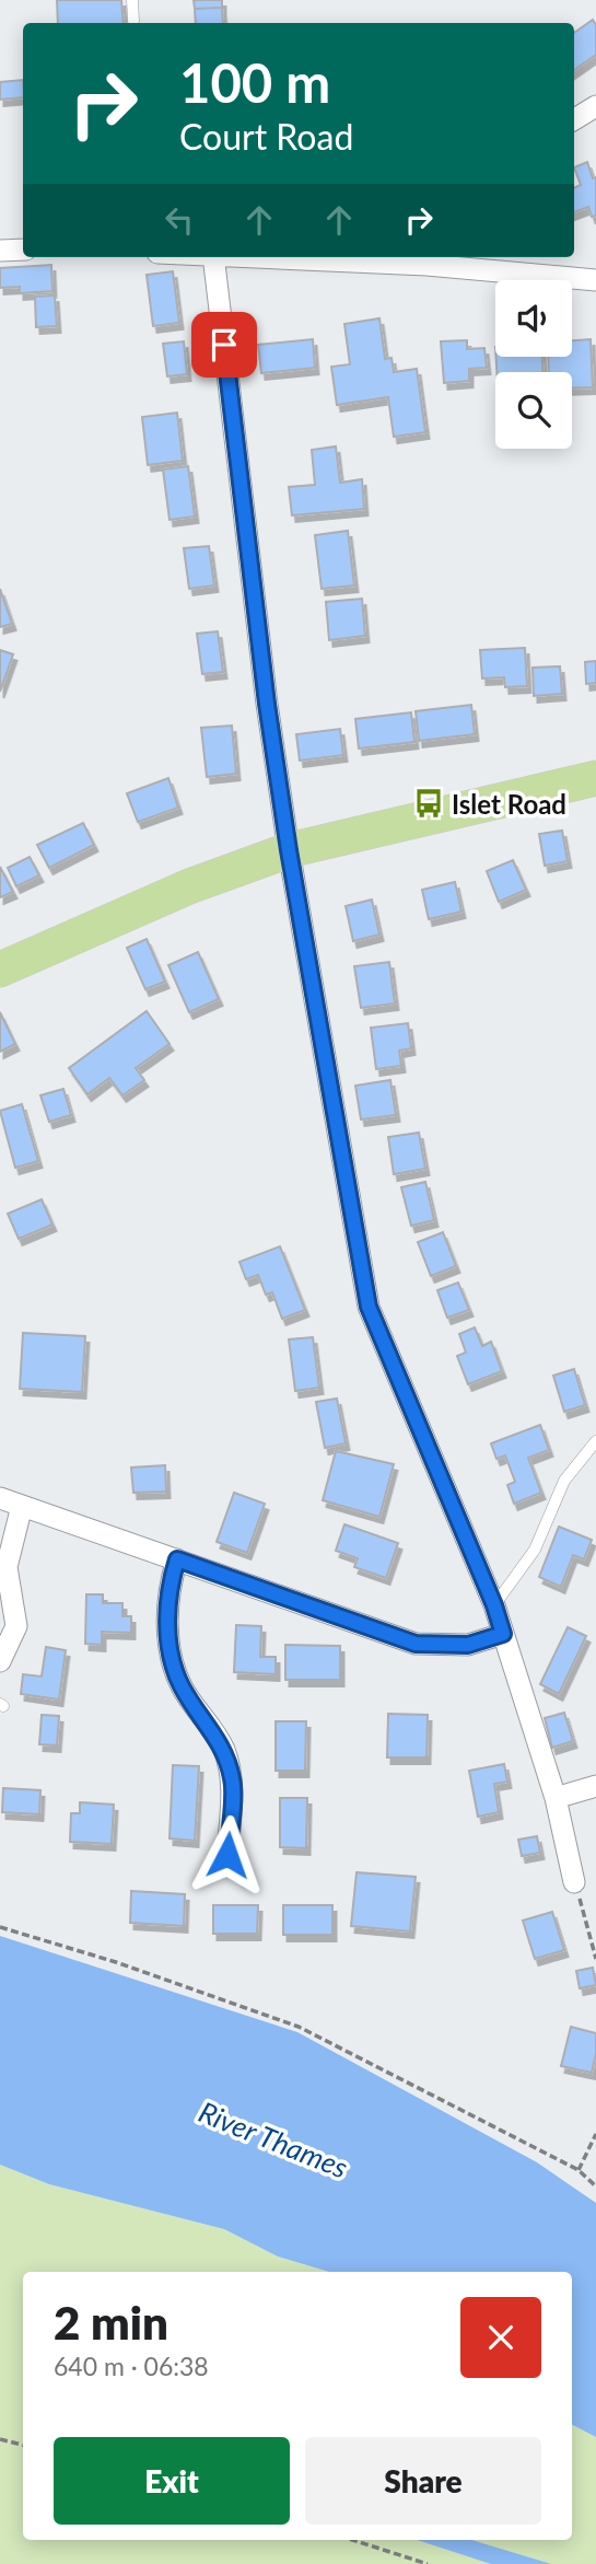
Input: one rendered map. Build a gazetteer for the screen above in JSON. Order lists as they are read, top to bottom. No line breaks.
{"water":["River Thames"],"places":{"bus stop":["Islet Road"]},"page":{"turn":["100 m","Court Road"],"heading":["2 min","640 m · 06:38"],"buttons":["Exit","Share"]}}
